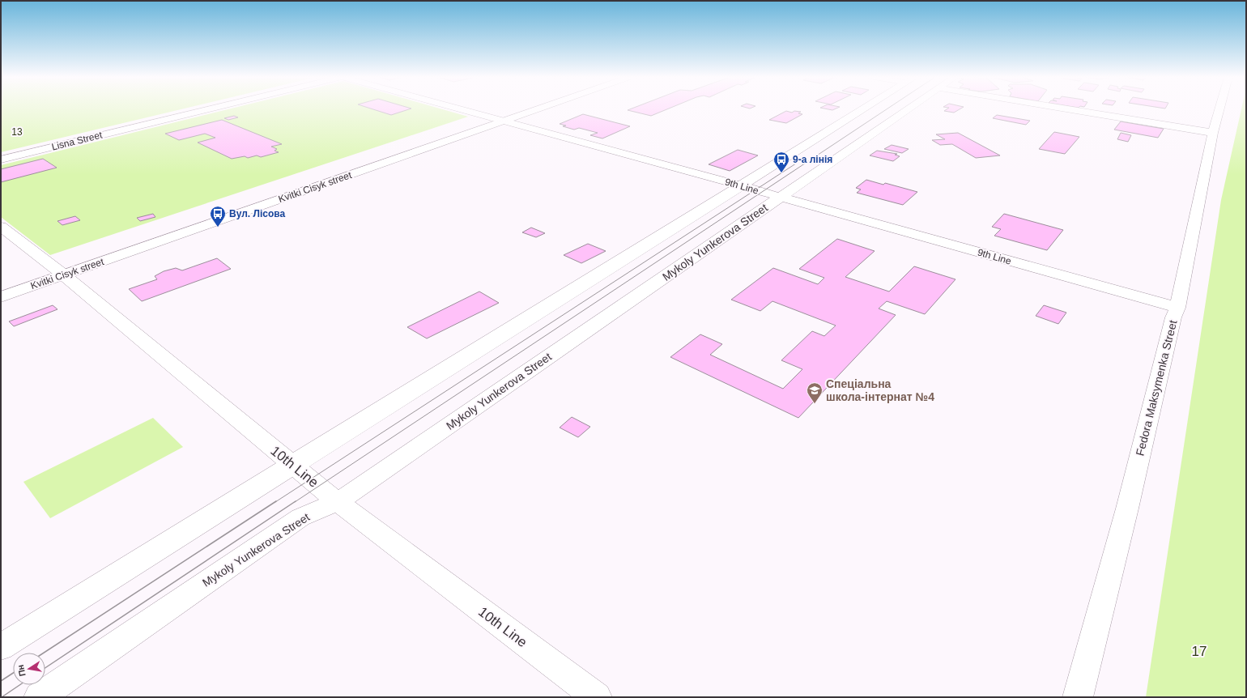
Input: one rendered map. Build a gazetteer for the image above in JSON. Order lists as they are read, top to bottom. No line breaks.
{"streets":{"street":["Lisna Street","9th Line","Kvitki Cisyk street","Mykoly Yunkerova Street","Fedora Maksymenka Street","10th Line"]},"crossings":[["9th Line","Kvitki Cisyk street"],["9th Line","Mykoly Yunkerova Street"],["9th Line","Fedora Maksymenka Street"],["Kvitki Cisyk street","10th Line"],["Mykoly Yunkerova Street","10th Line"]],"parks":["13","17"],"places":{"bus stop":["9-а лінія","Вул. Лісова"],"school or university":["Спеціальна школа-інтернат №4"]},"north":"left"}
